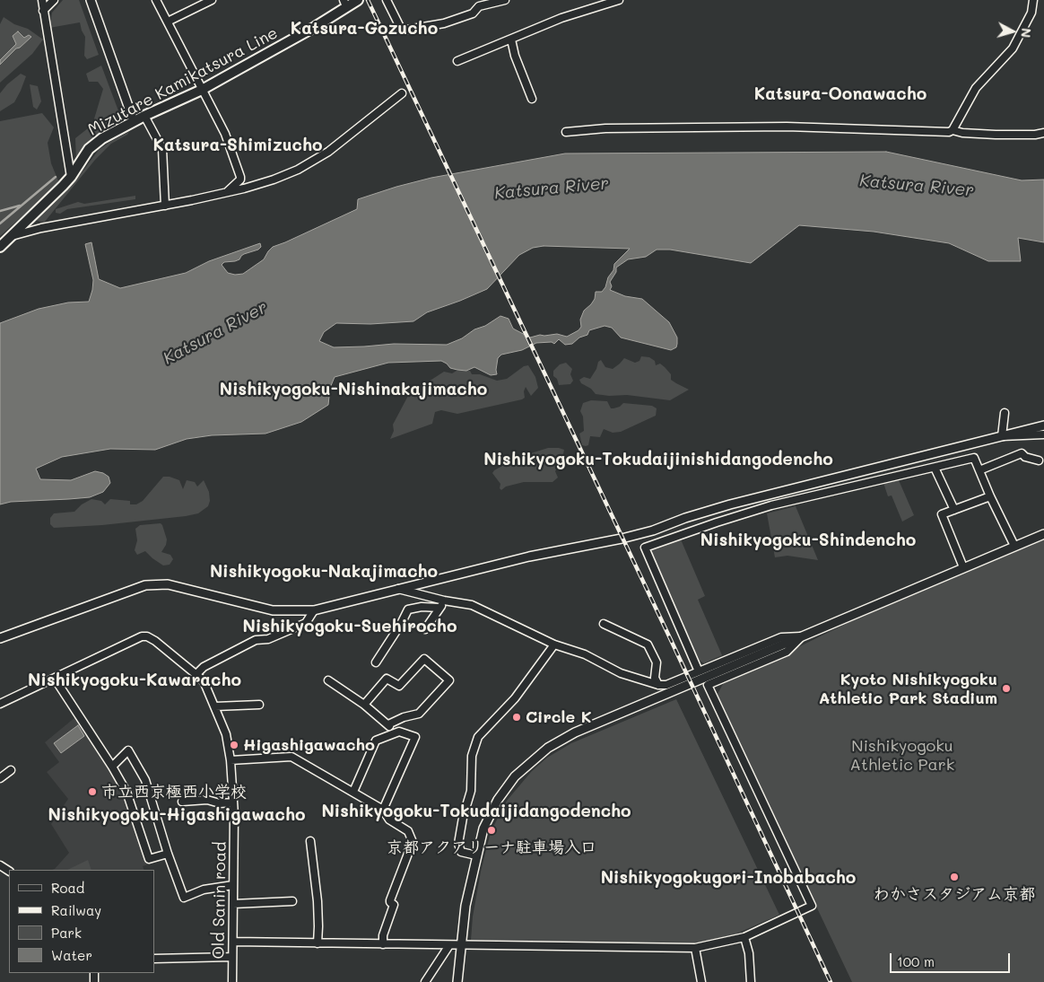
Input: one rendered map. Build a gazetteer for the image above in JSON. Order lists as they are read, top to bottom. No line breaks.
{"streets":{"main road":["Mizutare Kamikatsura Line"],"street":["Old Sanin road"]},"districts":["Katsura-Gozucho","Katsura-Oonawacho","Katsura-Shimizucho","Nishikyogoku-Nishinakajimacho","Nishikyogoku-Tokudaijinishidangodencho","Nishikyogoku-Shindencho","Nishikyogoku-Nakajimacho","Nishikyogoku-Suehirocho","Nishikyogoku-Kawaracho","Nishikyogoku-Tokudaijidangodencho","Nishikyogoku-Higashigawacho","Nishikyogokugori-Inobabacho"],"water":["Katsura River"],"parks":["Nishikyogoku Athletic Park"],"places":["Kyoto Nishikyogoku Athletic Park Stadium","Circle K","Higashigawacho","市立西京極西小学校","京都アクアリーナ駐車場入口","わかさスタジアム京都"],"legend":["Road","Railway","Park","Water"],"scale_bar":"100 m","north":"right"}
